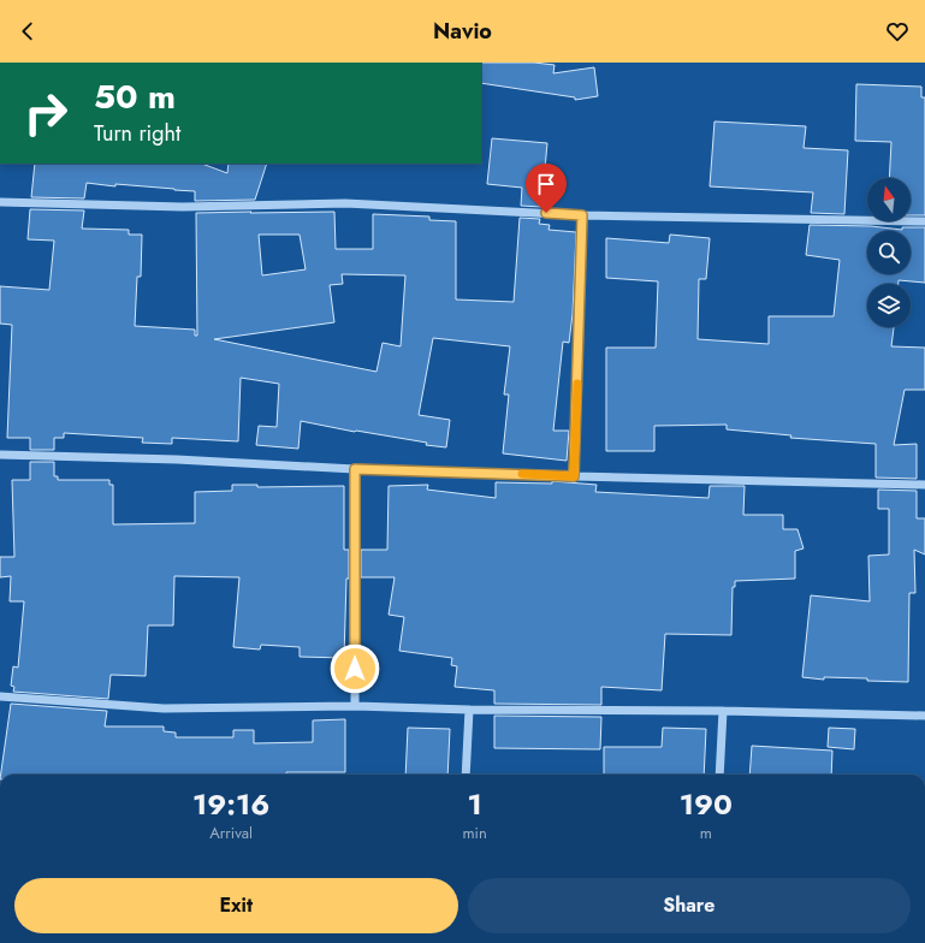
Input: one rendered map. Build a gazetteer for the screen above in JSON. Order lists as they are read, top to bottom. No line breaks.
{"north":"top","page":{"header":"Navio","turn":["50 m","Turn right"],"eta":["19:16","Arrival","1","min","190","m"],"buttons":["Exit","Share"]}}
